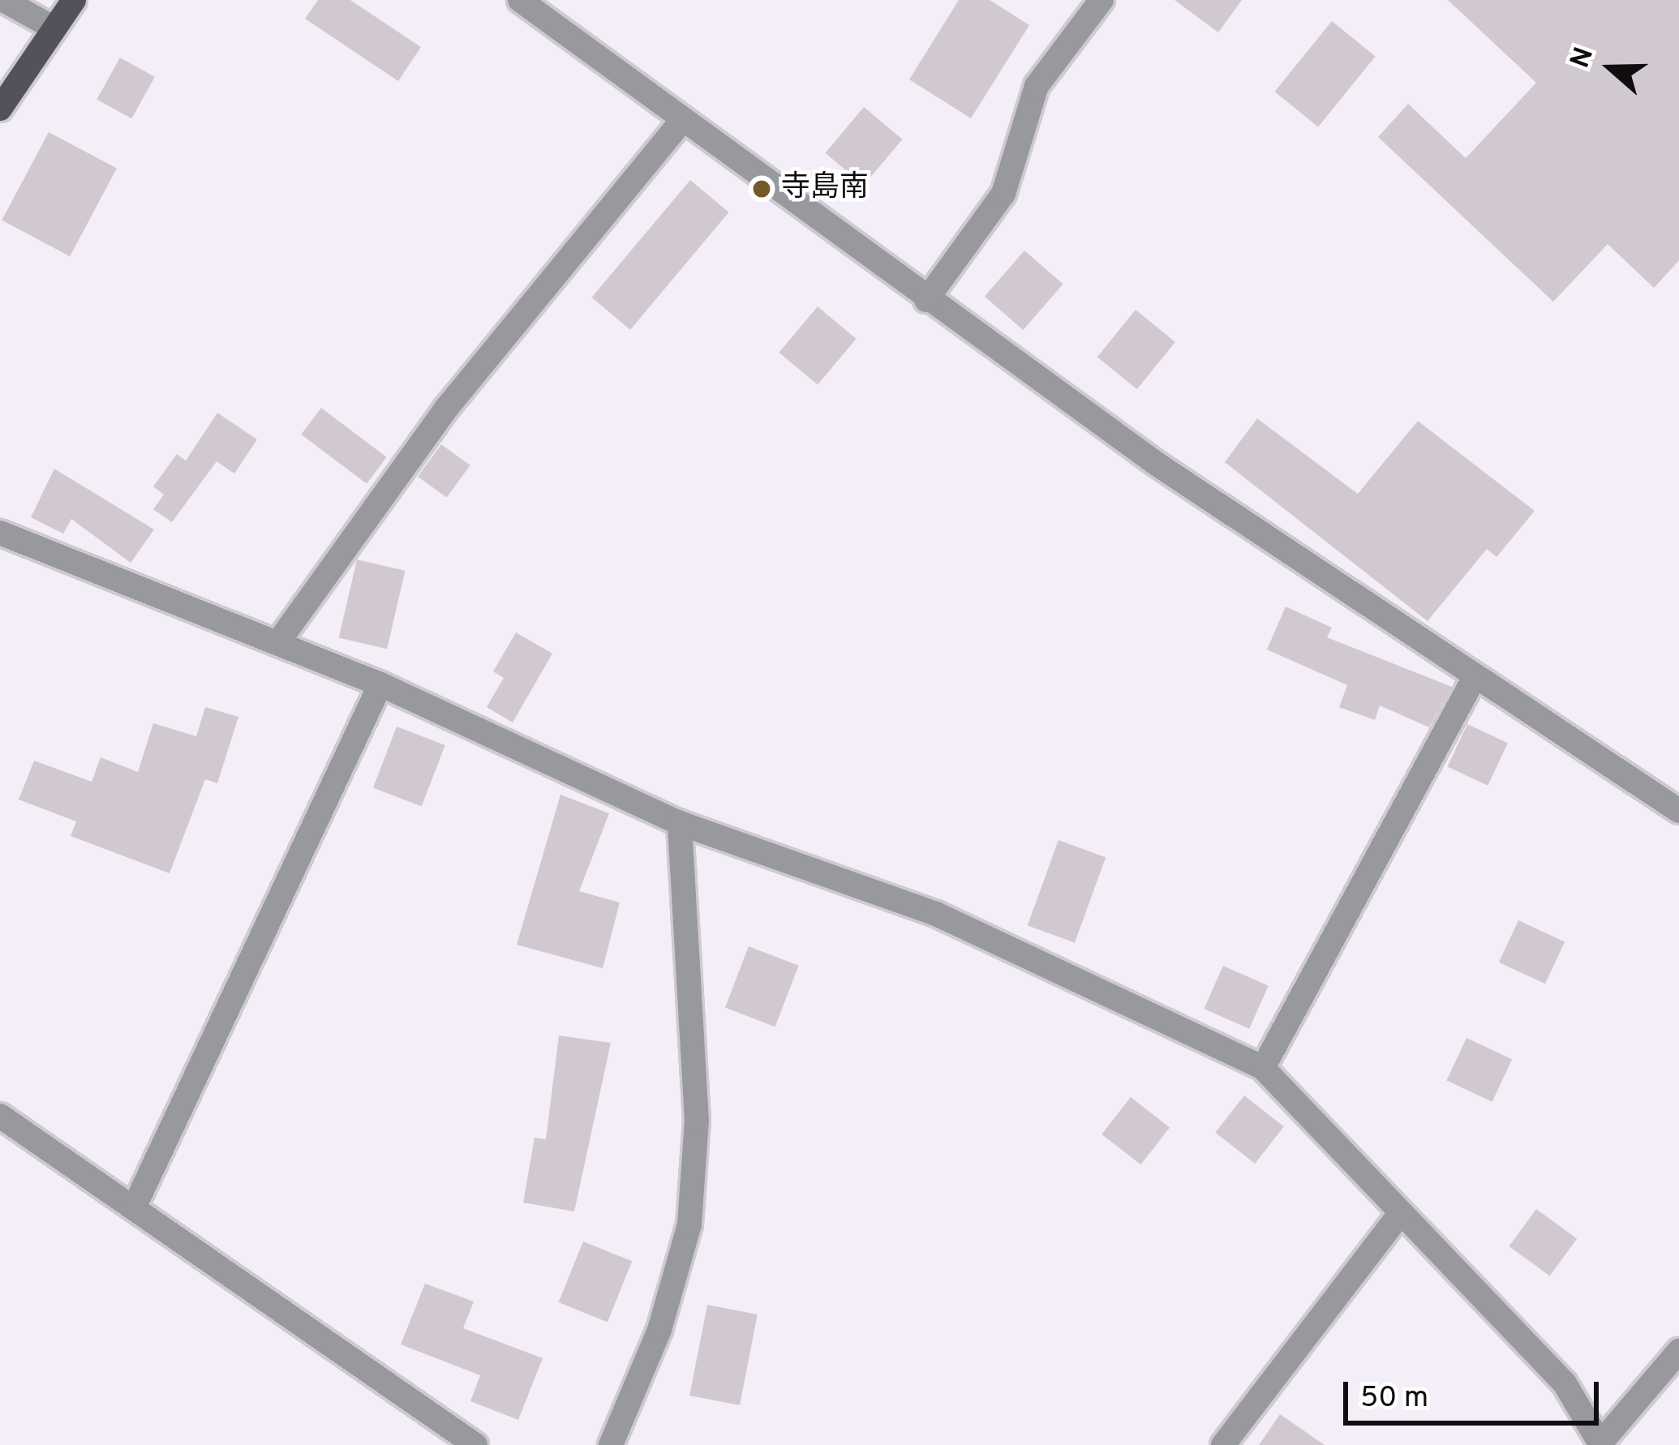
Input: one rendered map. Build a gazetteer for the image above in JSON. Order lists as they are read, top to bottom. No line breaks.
{"places":["寺島南"],"scale_bar":"50 m","north":"left"}
